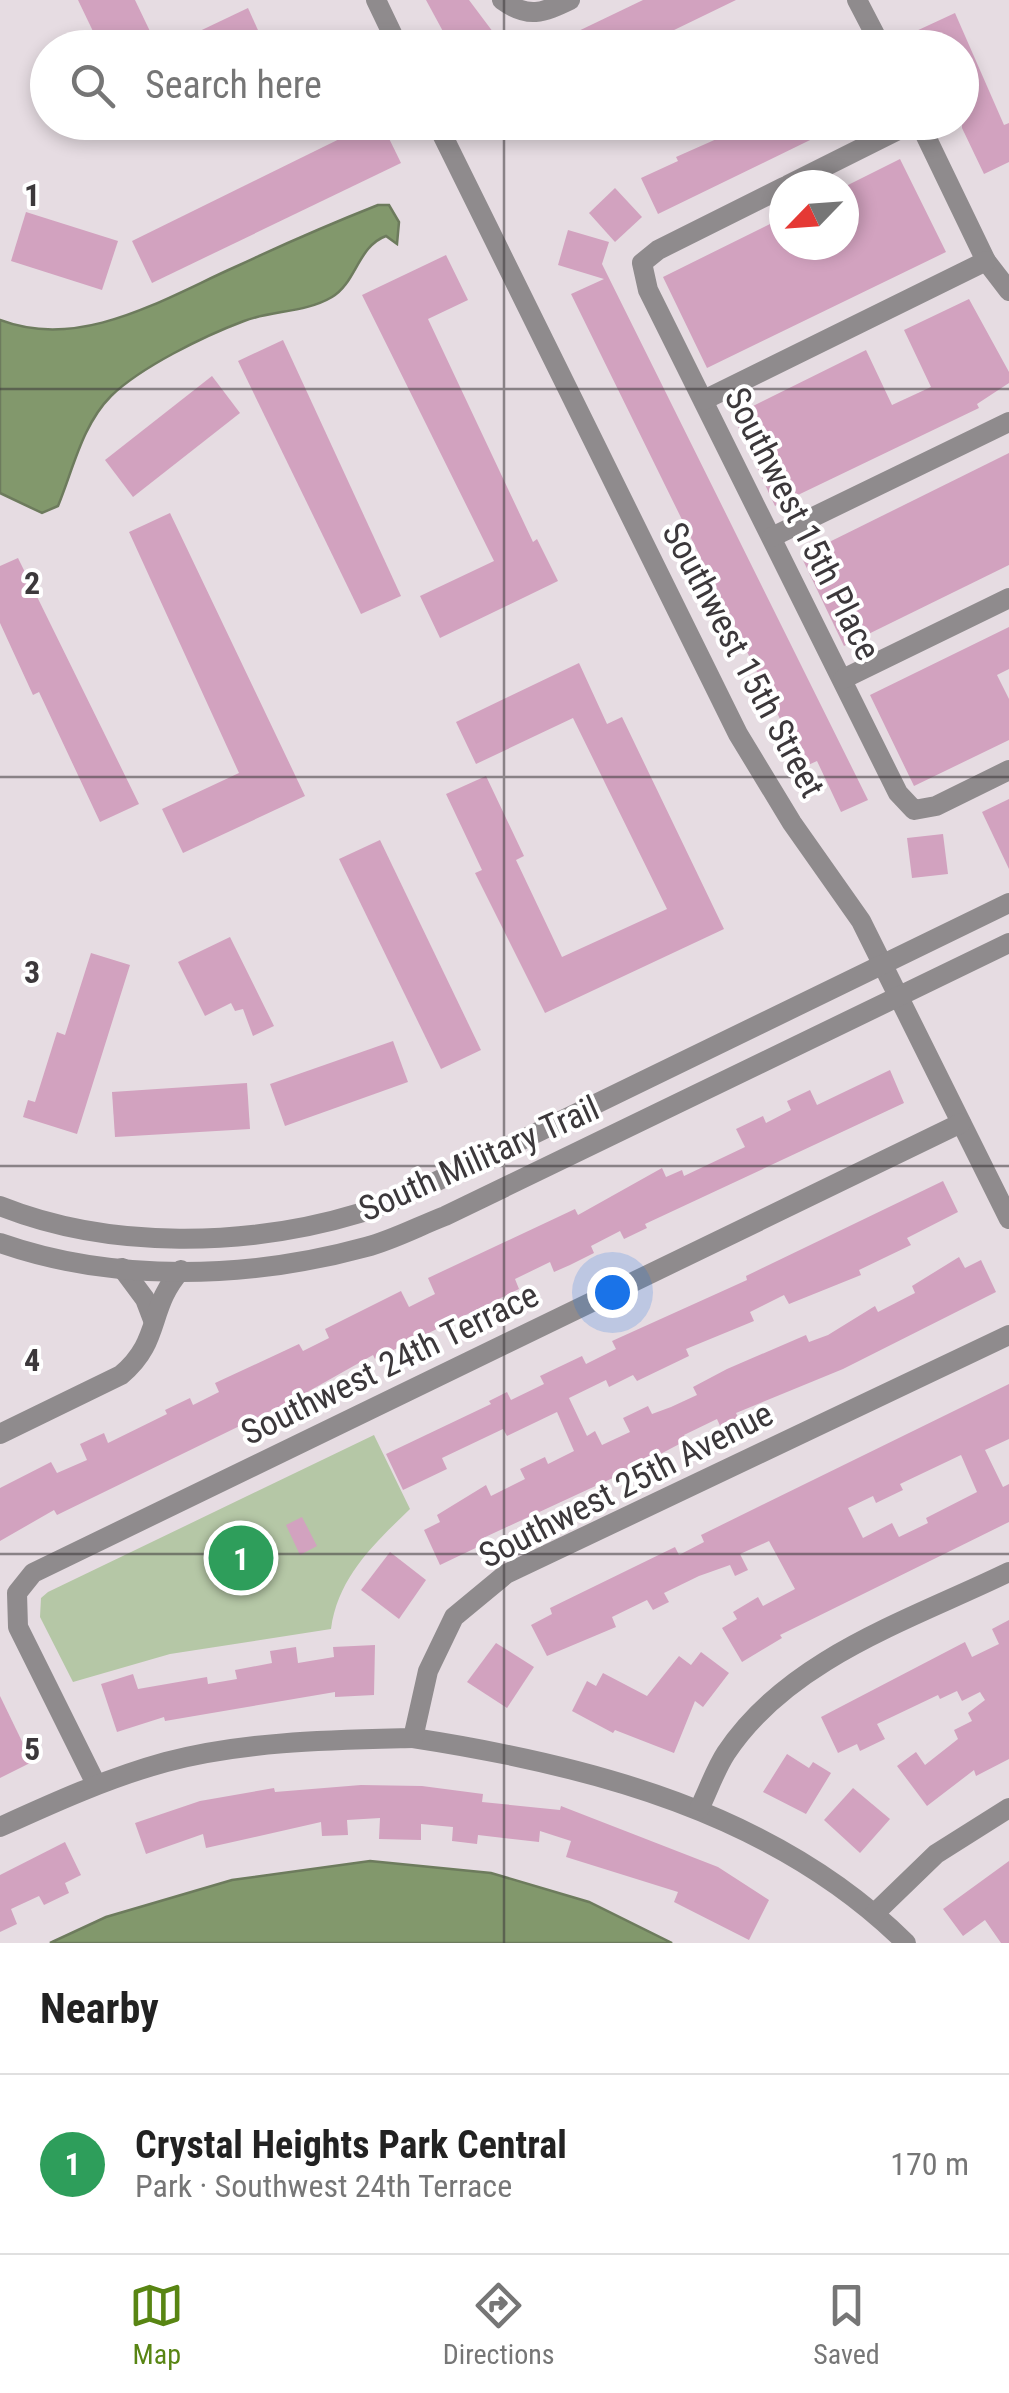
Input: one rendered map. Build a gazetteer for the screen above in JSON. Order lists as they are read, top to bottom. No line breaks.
{"streets":{"street":["Southwest 15th Place","Southwest 15th Street","South Military Trail","Southwest 24th Terrace","Southwest 25th Avenue"]},"crossings":[["Southwest 15th Street","South Military Trail"],["Southwest 15th Street","Southwest 24th Terrace"]],"north":"bottom left","page":{"search":"Search here","pins":"1","heading":"Nearby","list":[{"mark":"1","name":"Crystal Heights Park Central","note":"Park · Southwest 24th Terrace","value":"170 m"}],"nav":["Map","Directions","Saved"]},"grid":{"rows":["1","2","3","4","5"]}}
